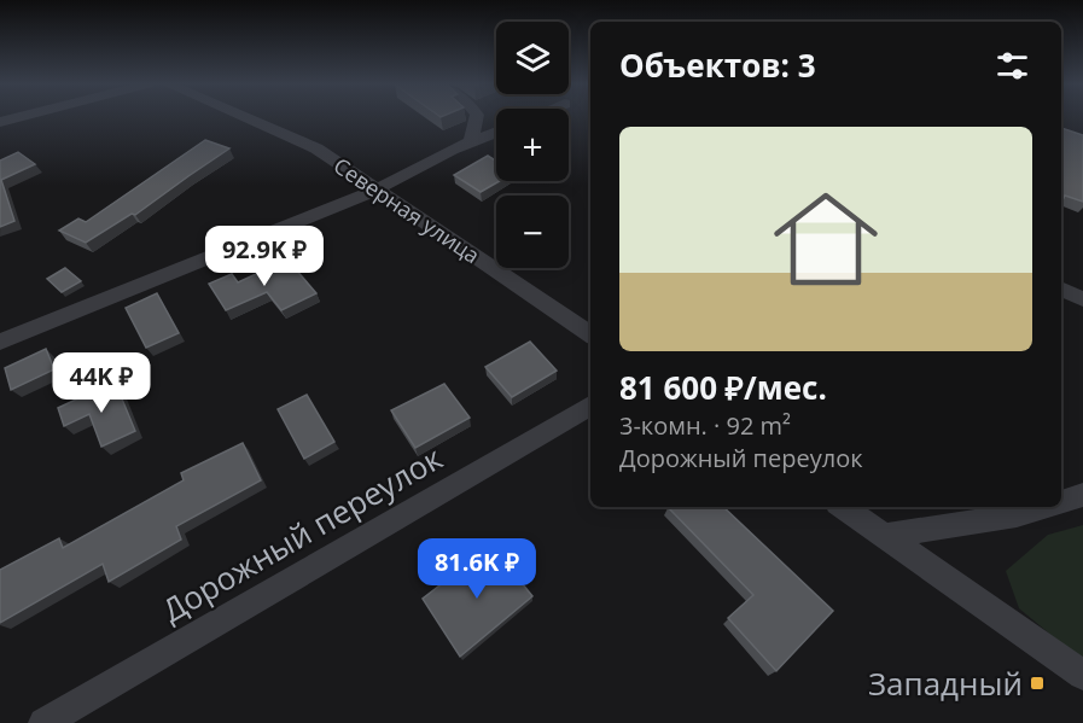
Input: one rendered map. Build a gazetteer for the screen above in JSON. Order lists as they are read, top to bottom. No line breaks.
{"streets":{"street":["Северная улица","Дорожный переулок"]},"places":{"transit":["Западный"]},"page":{"map_buttons":["+","−"],"heading":"Объектов: 3","list":[{"name":"81 600 ₽/мес.","note":"3-комн. · 92 m² · Дорожный переулок"}],"price":["92.9K ₽","44K ₽","81.6K ₽"]}}
